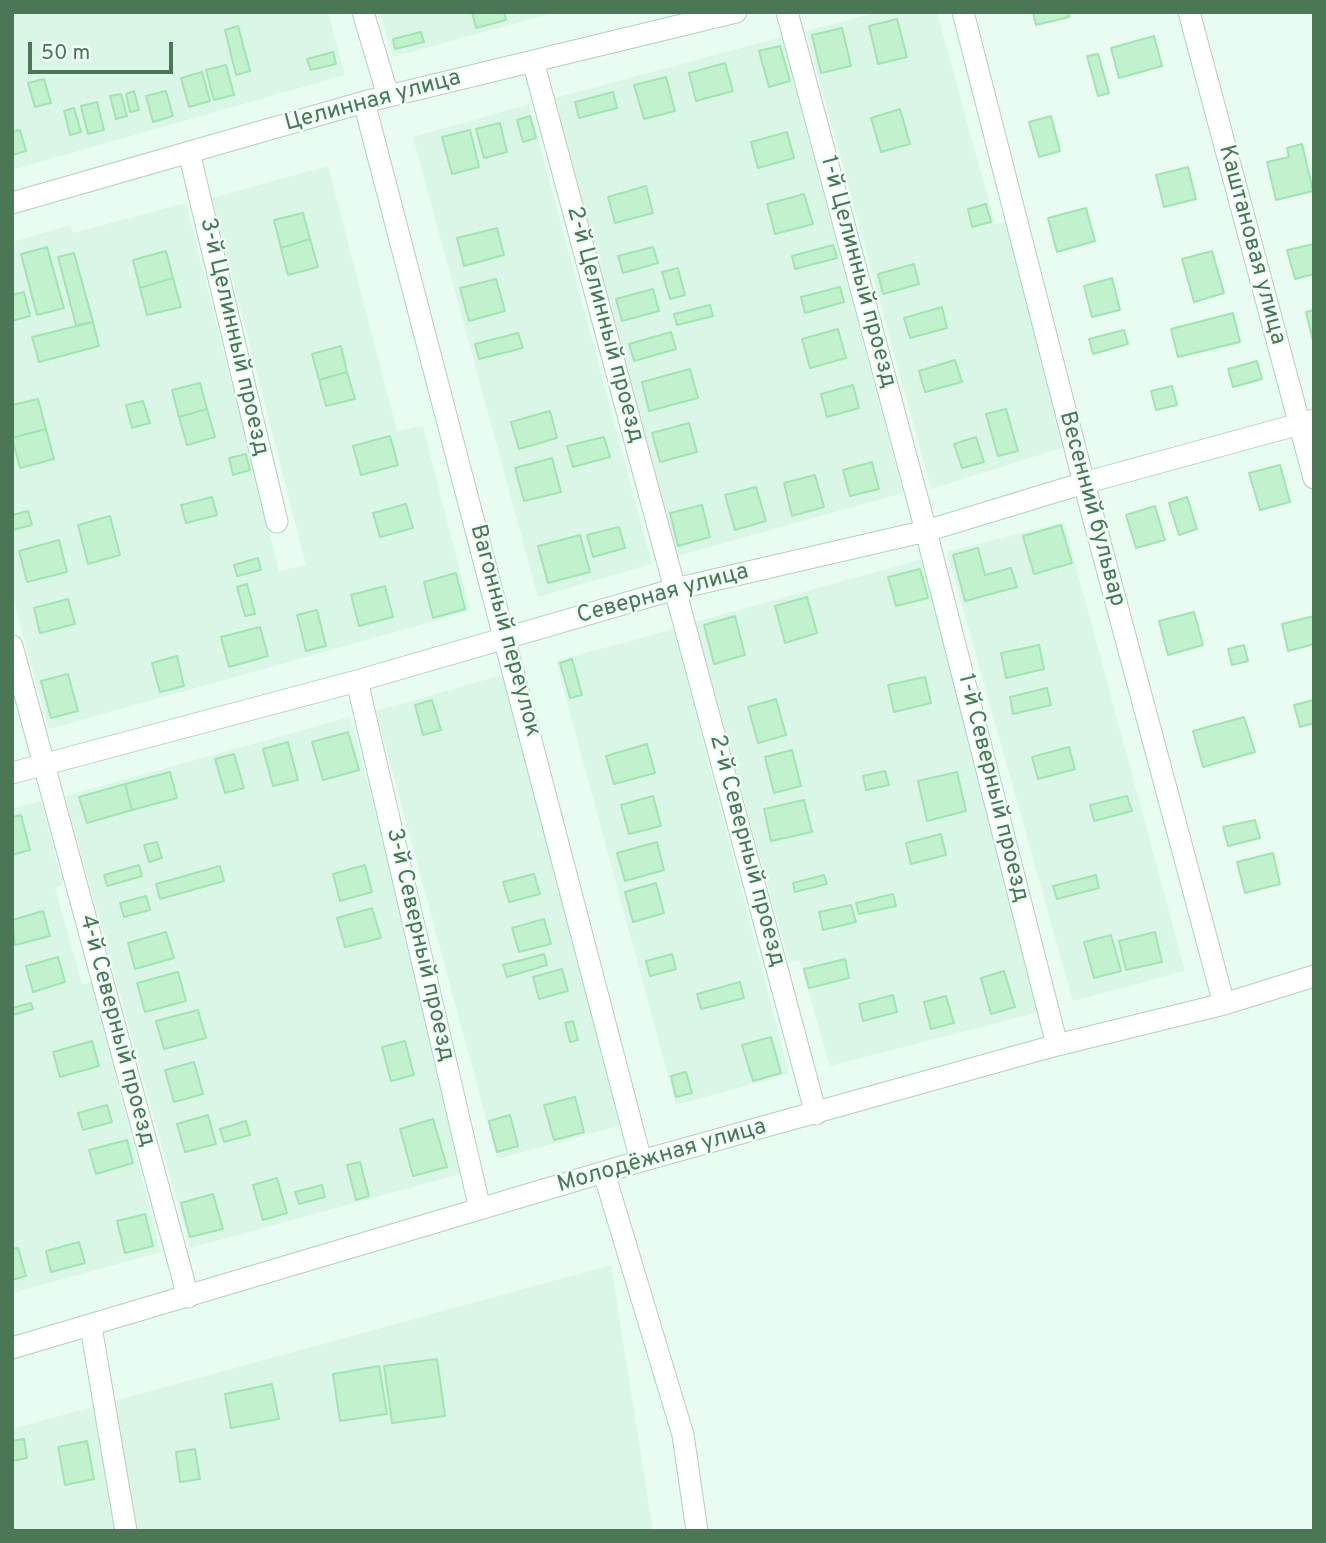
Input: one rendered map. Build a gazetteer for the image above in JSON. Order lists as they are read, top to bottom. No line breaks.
{"streets":{"street":["Целинная улица","Каштановая улица","1-й Целинный проезд","2-й Целинный проезд","3-й Целинный проезд","Весенний бульвар","Северная улица","Вагонный переулок","1-й Северный проезд","2-й Северный проезд","3-й Северный проезд","4-й Северный проезд","Молодёжная улица"]},"crossings":[["Целинная улица","2-й Целинный проезд"],["Целинная улица","3-й Целинный проезд"],["Целинная улица","Вагонный переулок"],["Каштановая улица","Северная улица"],["1-й Целинный проезд","Северная улица"],["1-й Целинный проезд","1-й Северный проезд"],["2-й Целинный проезд","Северная улица"],["2-й Целинный проезд","2-й Северный проезд"],["Весенний бульвар","Северная улица"],["Весенний бульвар","Молодёжная улица"],["Северная улица","Вагонный переулок"],["Северная улица","1-й Северный проезд"],["Северная улица","2-й Северный проезд"],["Северная улица","3-й Северный проезд"],["Северная улица","4-й Северный проезд"],["Вагонный переулок","Молодёжная улица"],["1-й Северный проезд","Молодёжная улица"],["2-й Северный проезд","Молодёжная улица"],["3-й Северный проезд","Молодёжная улица"],["4-й Северный проезд","Молодёжная улица"]],"scale_bar":"50 m"}
